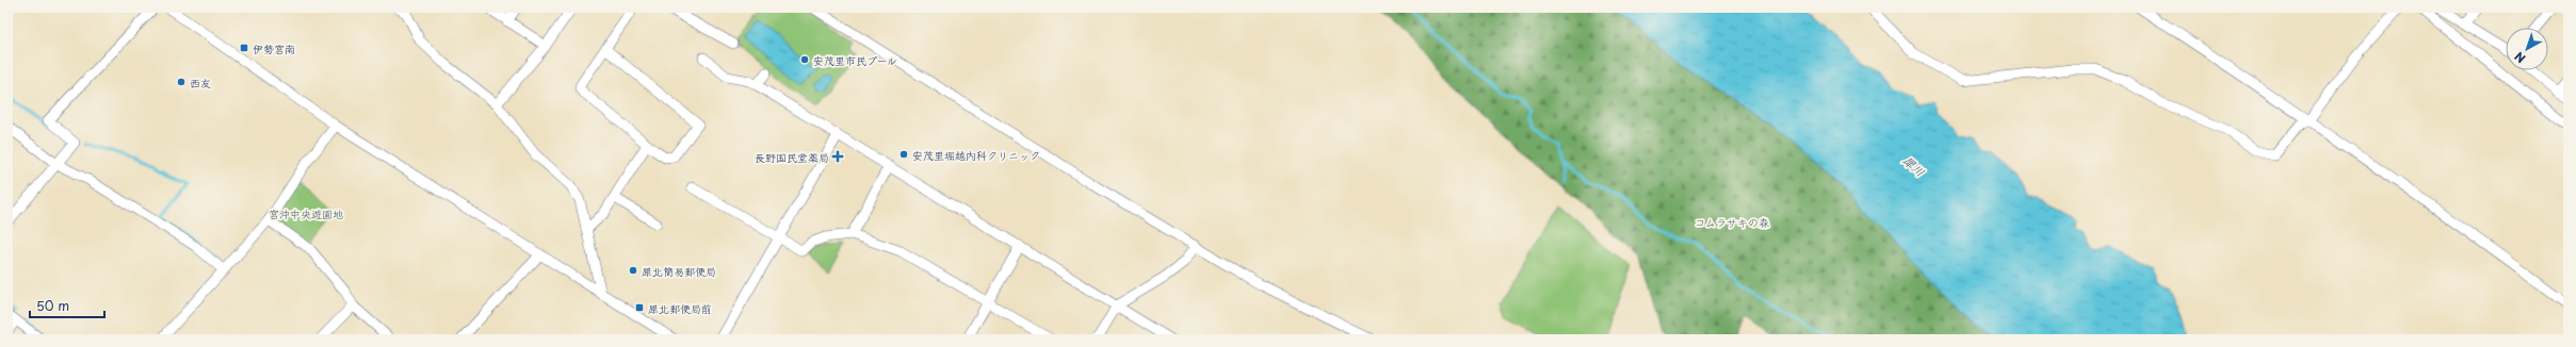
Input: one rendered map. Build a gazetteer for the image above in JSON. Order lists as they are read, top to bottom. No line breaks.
{"water":["犀川"],"parks":["宮沖中央遊園地","コムラサキの森"],"places":{"transit":["伊勢宮南","犀北郵便局前"],"other":["安茂里市民プール","西友","安茂里堀越内科クリニック","犀北簡易郵便局"],"health":["長野国民堂薬局"]},"scale_bar":"50 m","north":"bottom left"}
